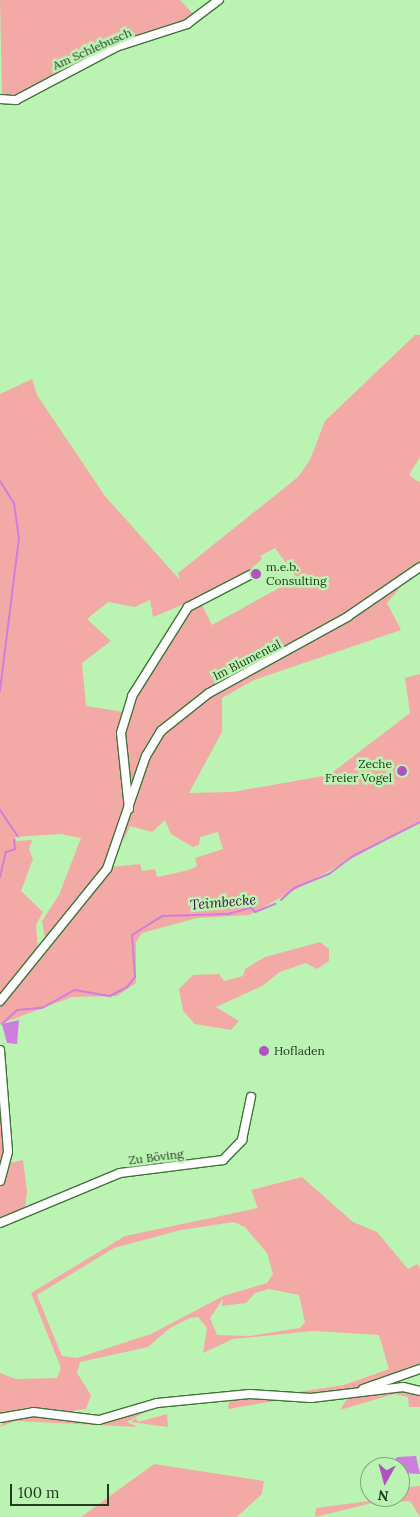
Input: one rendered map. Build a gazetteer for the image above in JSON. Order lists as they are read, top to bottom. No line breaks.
{"streets":{"street":["Am Schlebusch","Im Blumental","Zu Böving"]},"water":["Teimbecke"],"places":["m.e.b. Consulting","Zeche Freier Vogel","Hofladen"],"scale_bar":"100 m","north":"bottom"}
